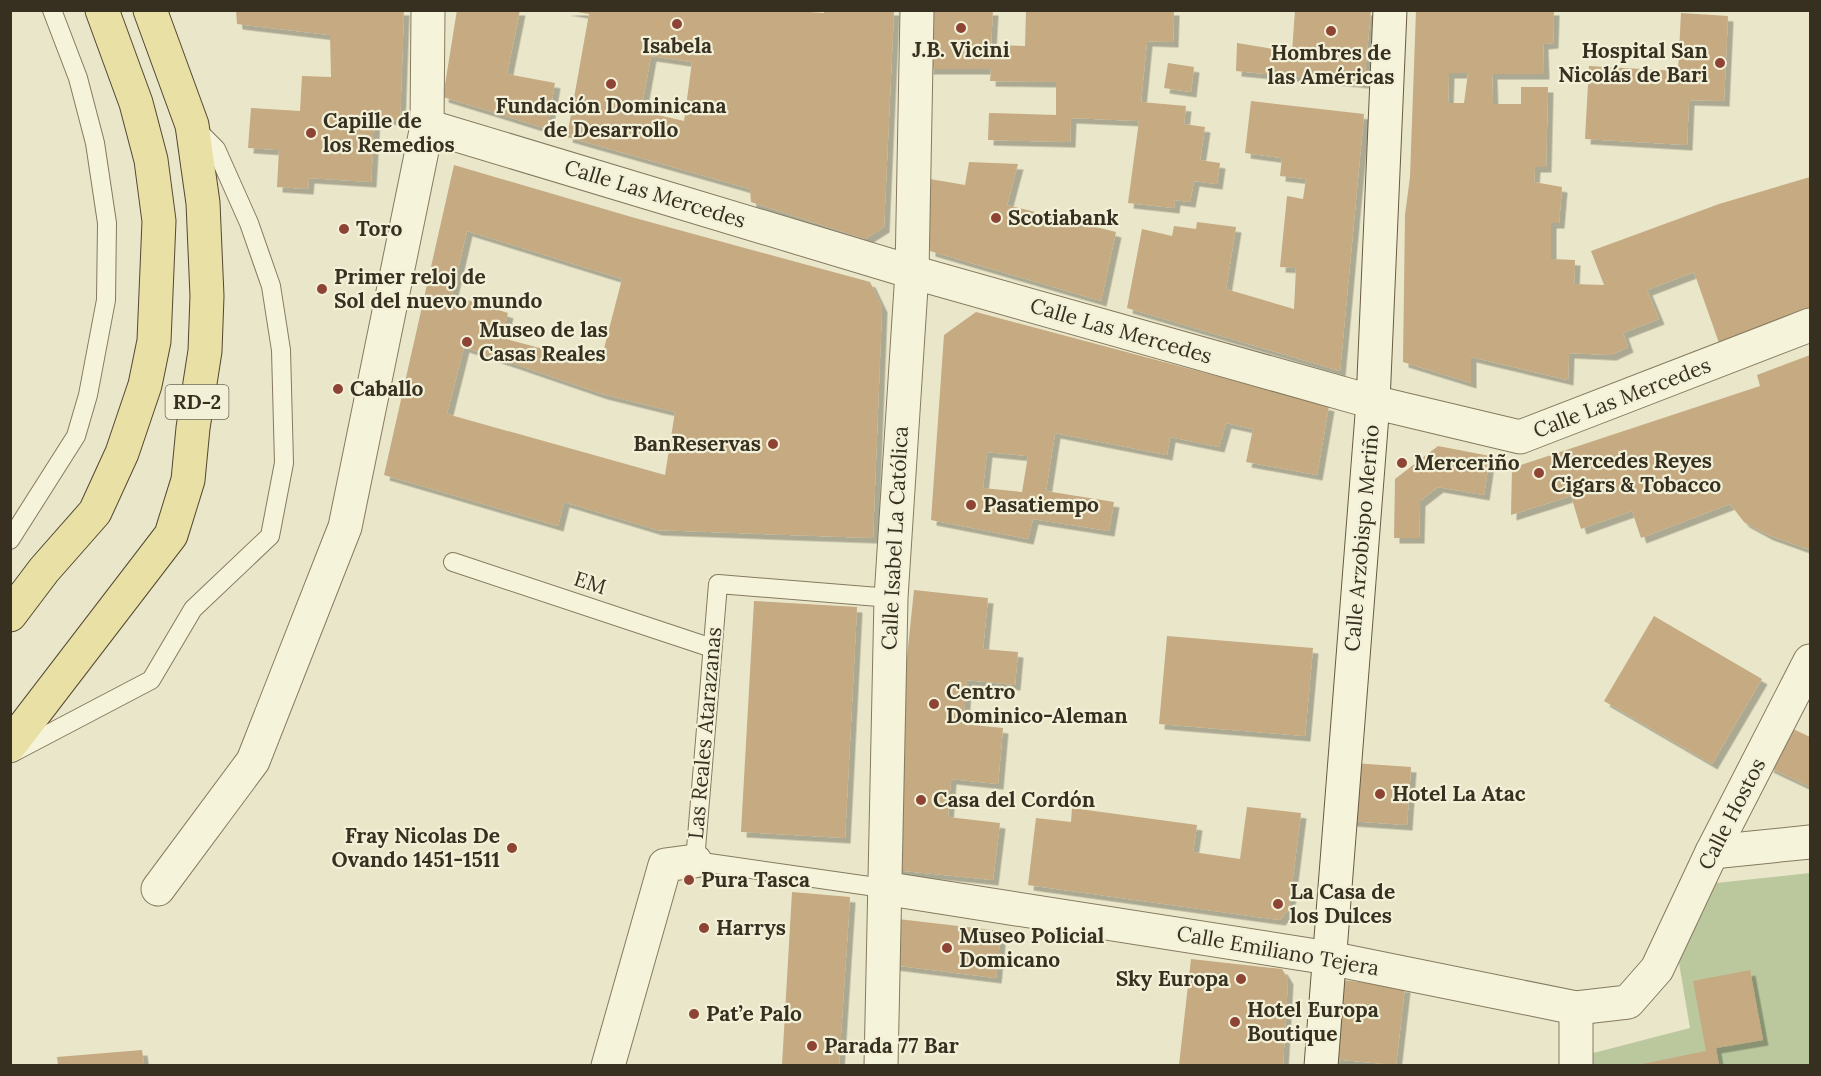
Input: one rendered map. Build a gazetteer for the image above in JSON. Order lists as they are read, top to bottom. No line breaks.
{"streets":{"main road":["RD-2"],"street":["Calle Las Mercedes","Calle Isabel La Católica","Calle Arzobispo Meriño","Las Reales Atarazanas","Calle Hostos","Calle Emiliano Tejera"],"lane":["EM"]},"crossings":[["Calle Las Mercedes","Calle Isabel La Católica"],["Calle Las Mercedes","Calle Arzobispo Meriño"],["Calle Isabel La Católica","Las Reales Atarazanas"],["Calle Isabel La Católica","Calle Emiliano Tejera"],["Calle Arzobispo Meriño","Calle Emiliano Tejera"],["EM","Las Reales Atarazanas"],["Calle Hostos","Calle Emiliano Tejera"]],"places":["Isabela","J.B. Vicini","Hombres de las Américas","Hospital San Nicolás de Bari","Fundación Dominicana de Desarrollo","Capille de los Remedios","Scotiabank","Toro","Primer reloj de Sol del nuevo mundo","Museo de las Casas Reales","Caballo","BanReservas","Merceriño","Mercedes Reyes Cigars & Tobacco","Pasatiempo","Centro Dominico-Aleman","Hotel La Atac","Casa del Cordón","Fray Nicolas De Ovando 1451-1511","Pura Tasca","La Casa de los Dulces","Harrys","Museo Policial Domicano","Sky Europa","Pat’e Palo","Hotel Europa Boutique","Parada 77 Bar"]}
